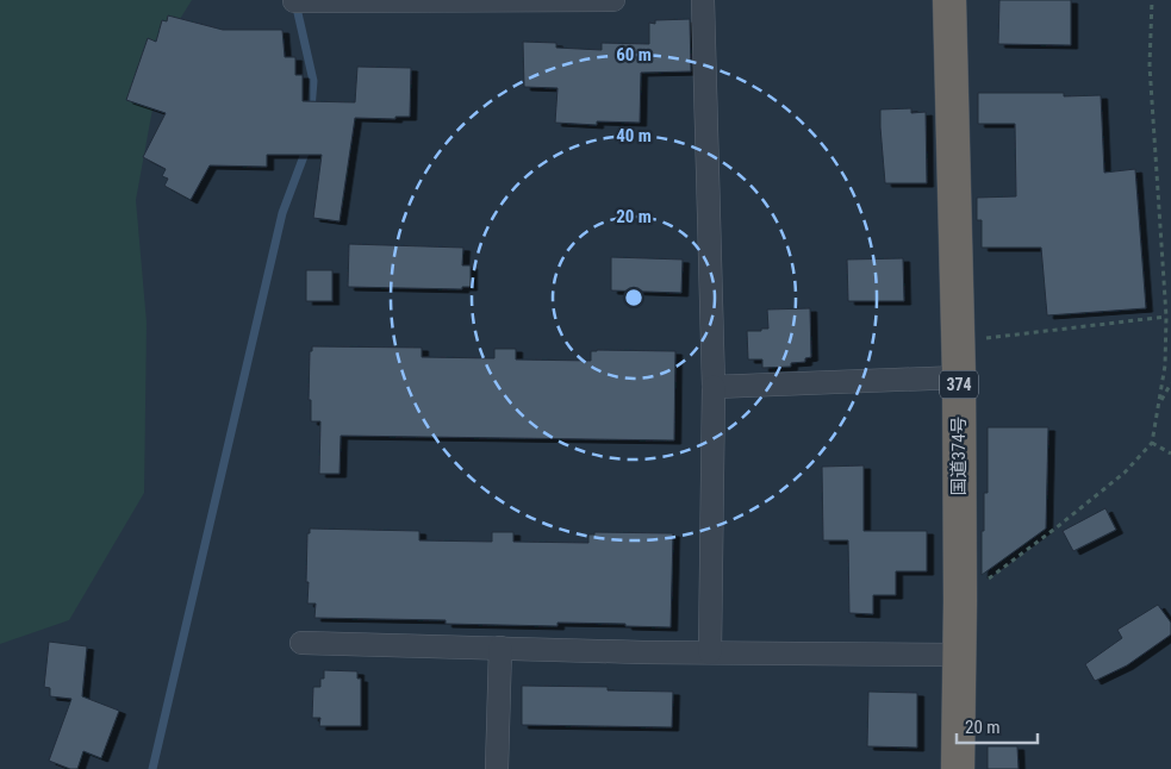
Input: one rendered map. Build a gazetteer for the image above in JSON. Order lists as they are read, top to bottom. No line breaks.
{"streets":{"highway":["374","国道374号"]},"scale_bar":"20 m","rings":["60 m","40 m","20 m"]}
